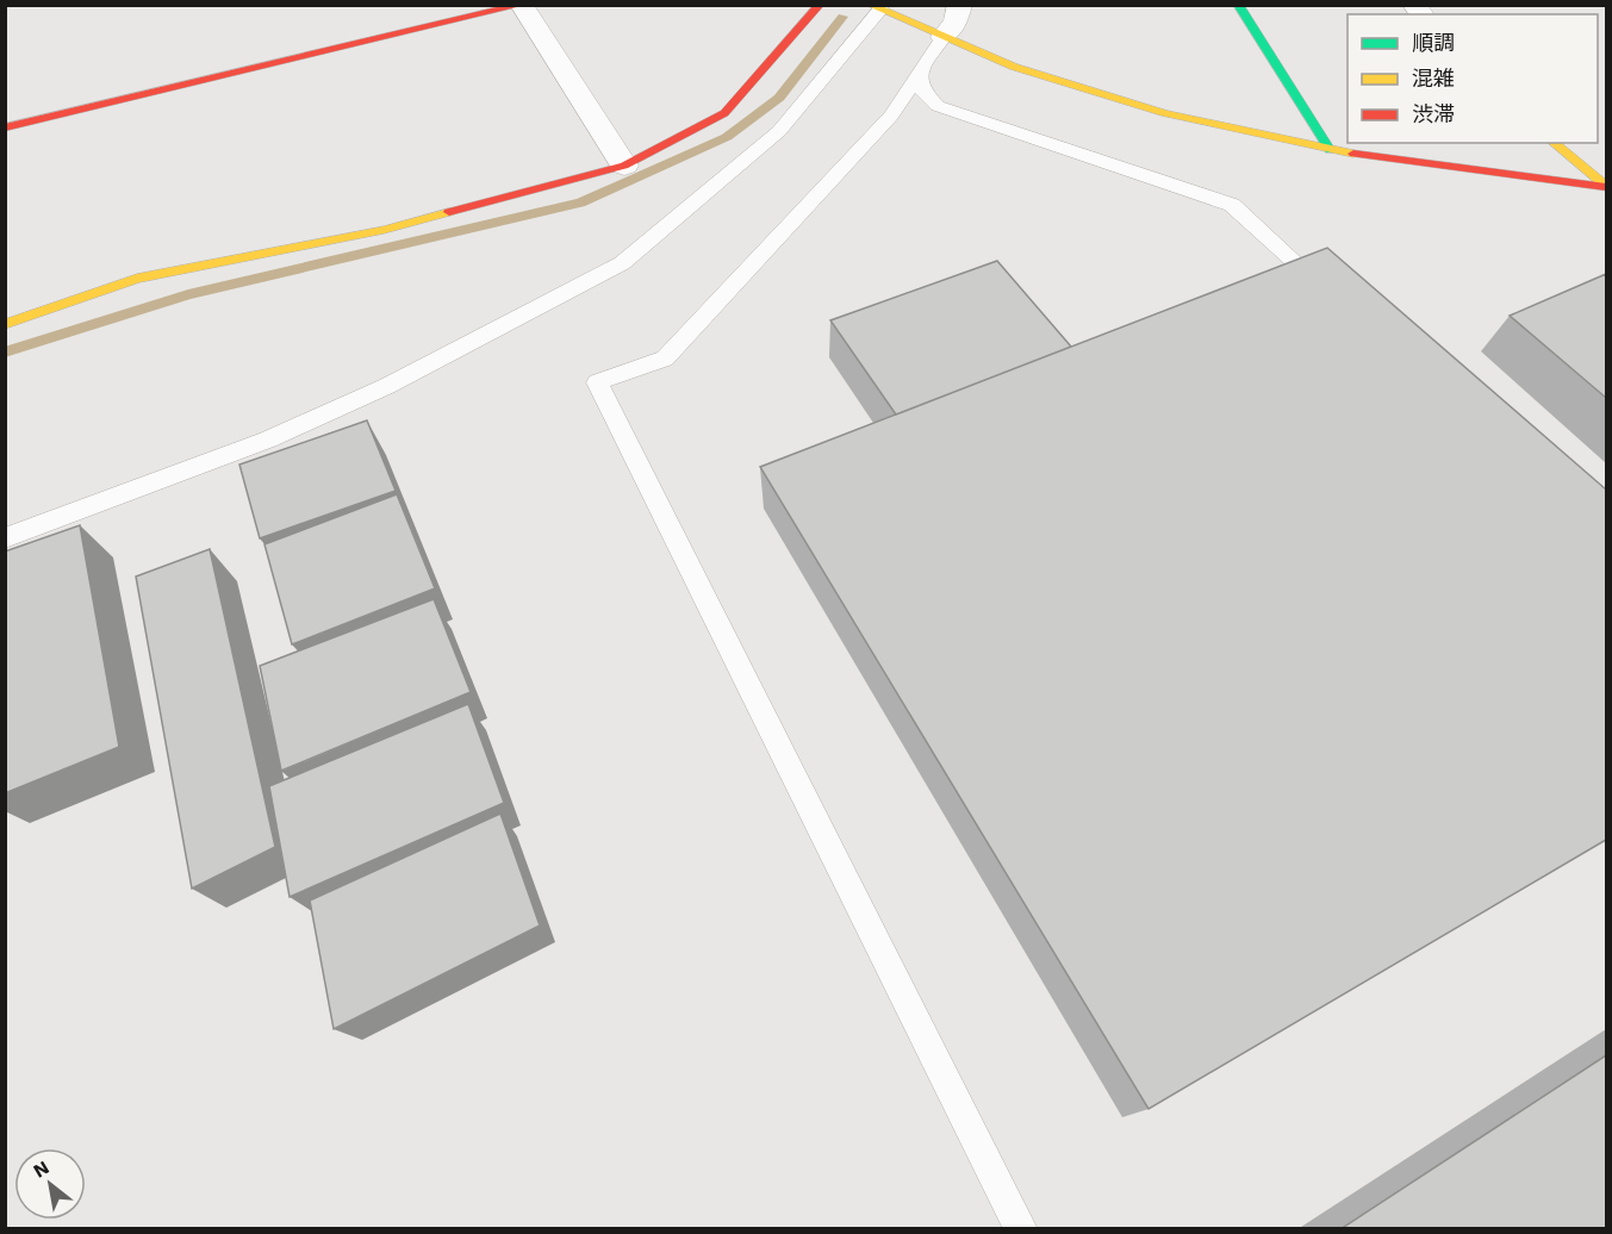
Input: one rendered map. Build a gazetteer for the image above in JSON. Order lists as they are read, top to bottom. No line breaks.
{"legend":["順調","混雑","渋滞"],"north":"top left"}
